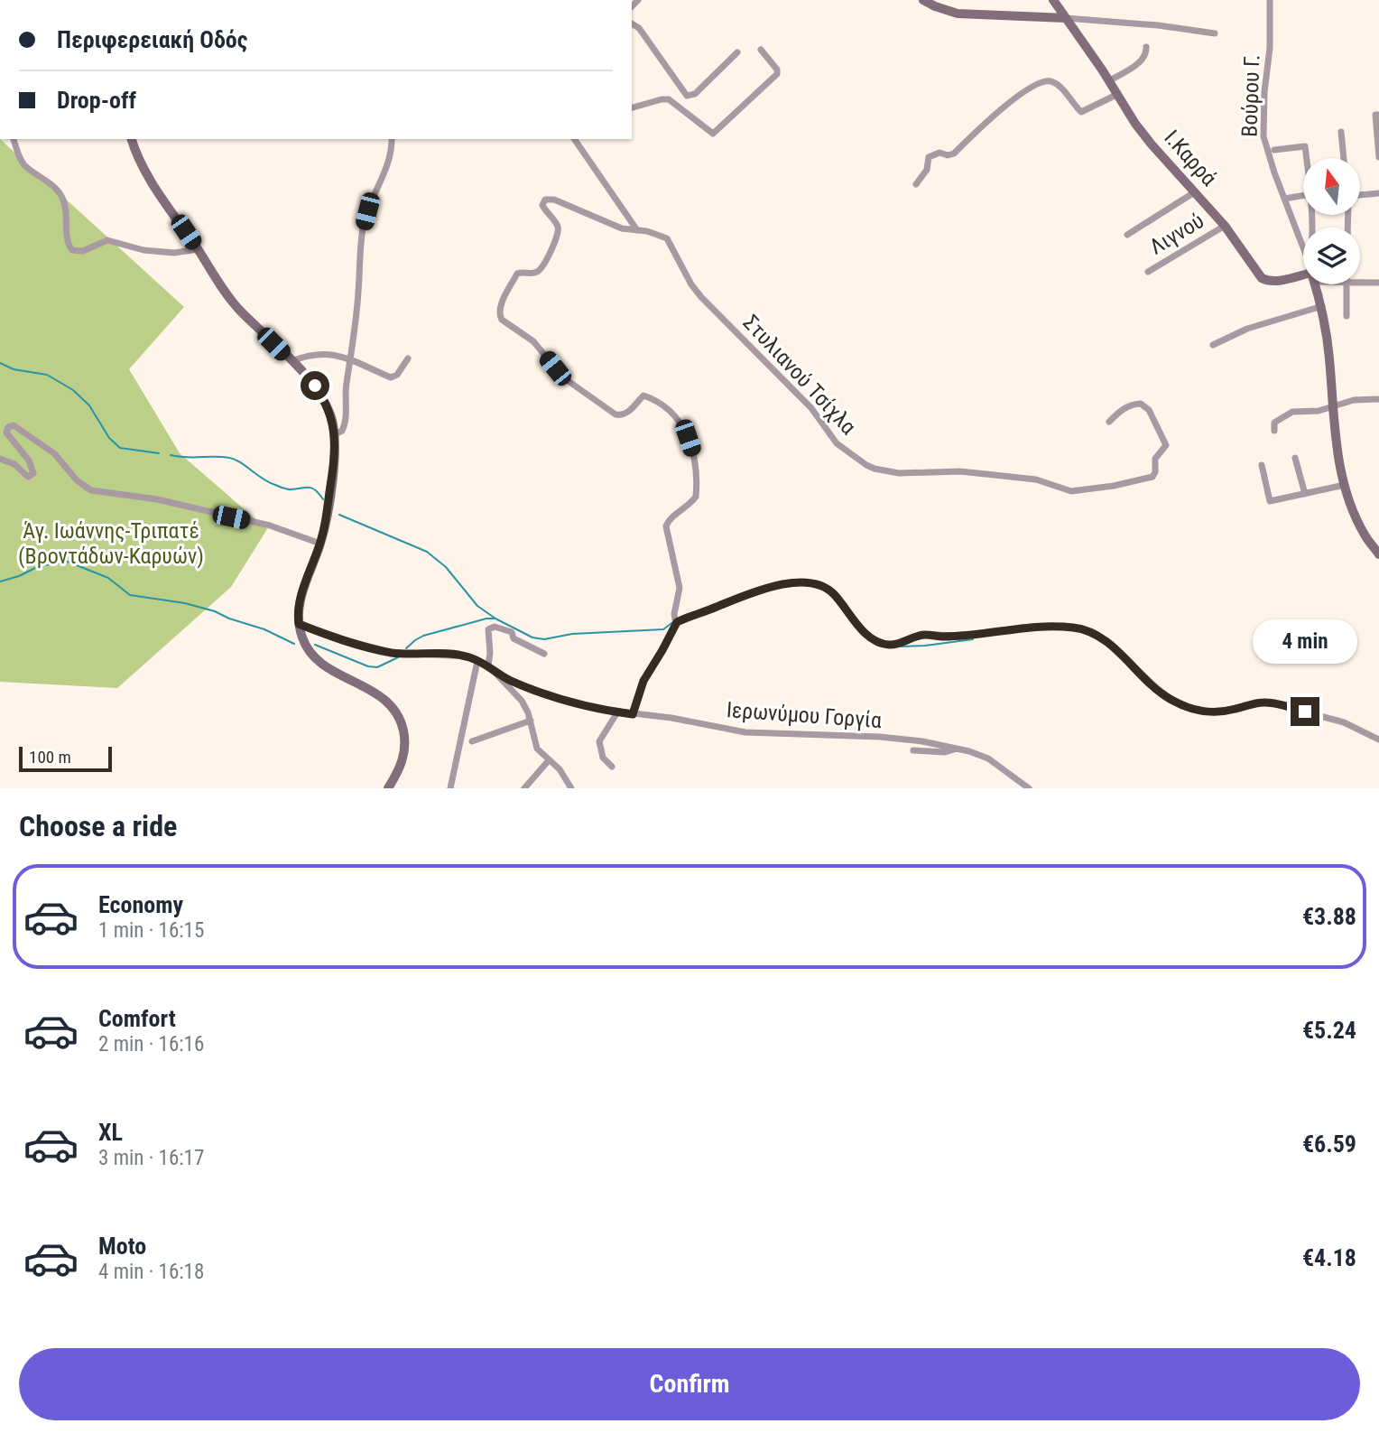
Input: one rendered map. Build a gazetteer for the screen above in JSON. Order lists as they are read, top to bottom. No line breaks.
{"streets":{"main road":["Ι.Καρρά"],"street":["Βούρου Γ.","Λιγνού","Στυλιανού Τσίχλα","Ιερωνύμου Γοργία"]},"crossings":[["Ι.Καρρά","Λιγνού"]],"parks":["Άγ. Ιωάννης-Τριπατέ (Βροντάδων-Καρυών)"],"scale_bar":"100 m","north":"top","page":{"banner":["Περιφερειακή Οδός","Drop-off"],"bubble":"4 min","scale":"100 m","heading":"Choose a ride","list":[{"name":"Economy","note":"1 min · 16:15","value":"€3.88"},{"name":"Comfort","note":"2 min · 16:16","value":"€5.24"},{"name":"XL","note":"3 min · 16:17","value":"€6.59"},{"name":"Moto","note":"4 min · 16:18","value":"€4.18"}],"buttons":"Confirm"}}
